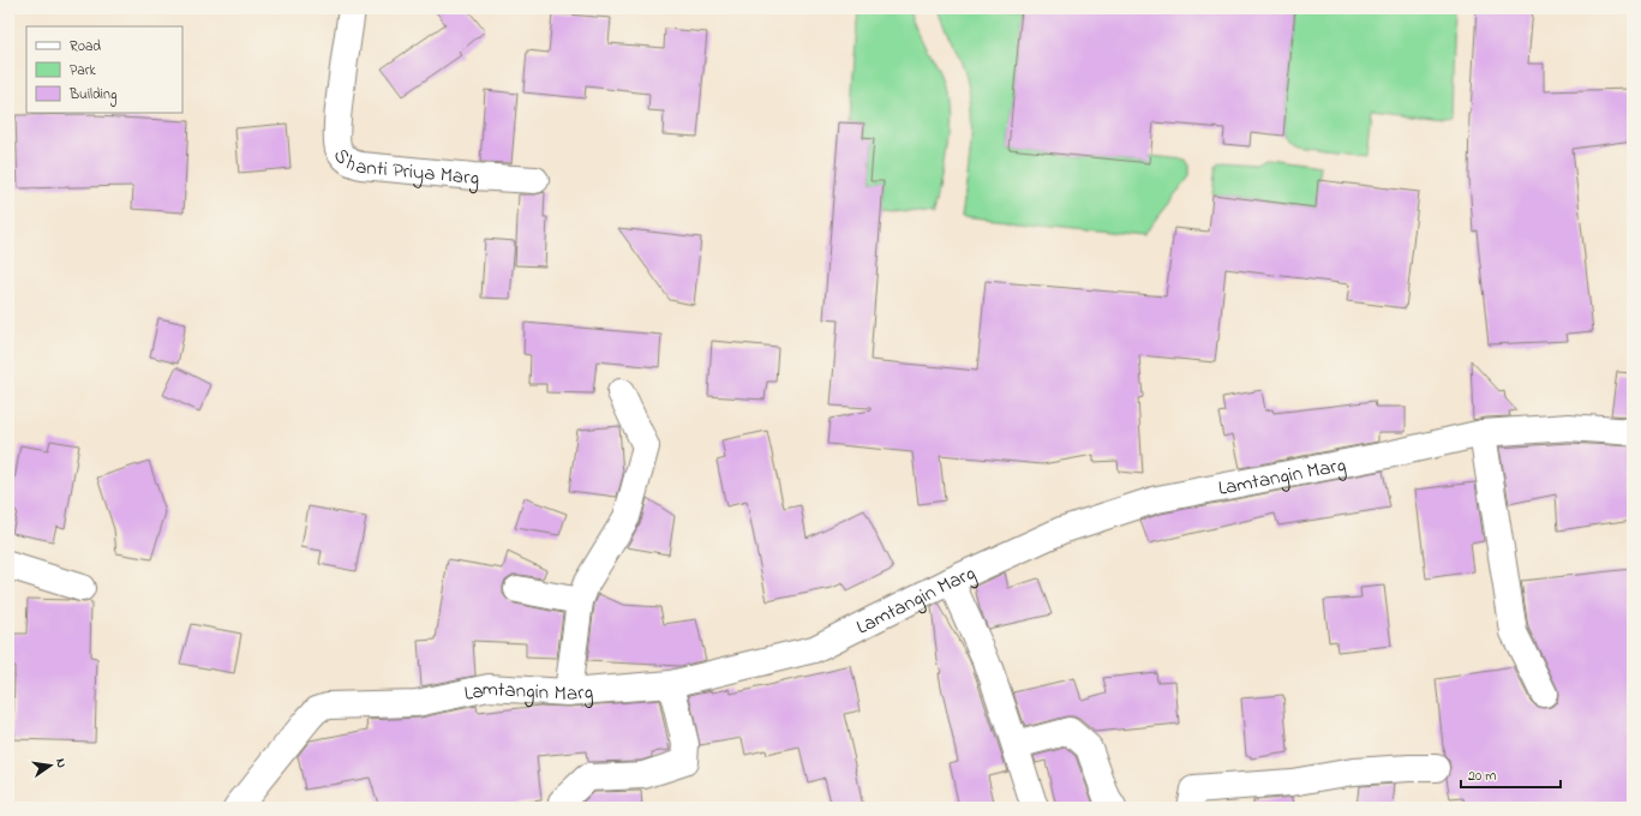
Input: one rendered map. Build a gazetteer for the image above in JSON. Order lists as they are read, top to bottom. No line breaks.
{"streets":{"street":["Shanti Priya Marg","Lamtangin Marg"]},"legend":["Road","Park","Building"],"scale_bar":"20 m","north":"right"}
